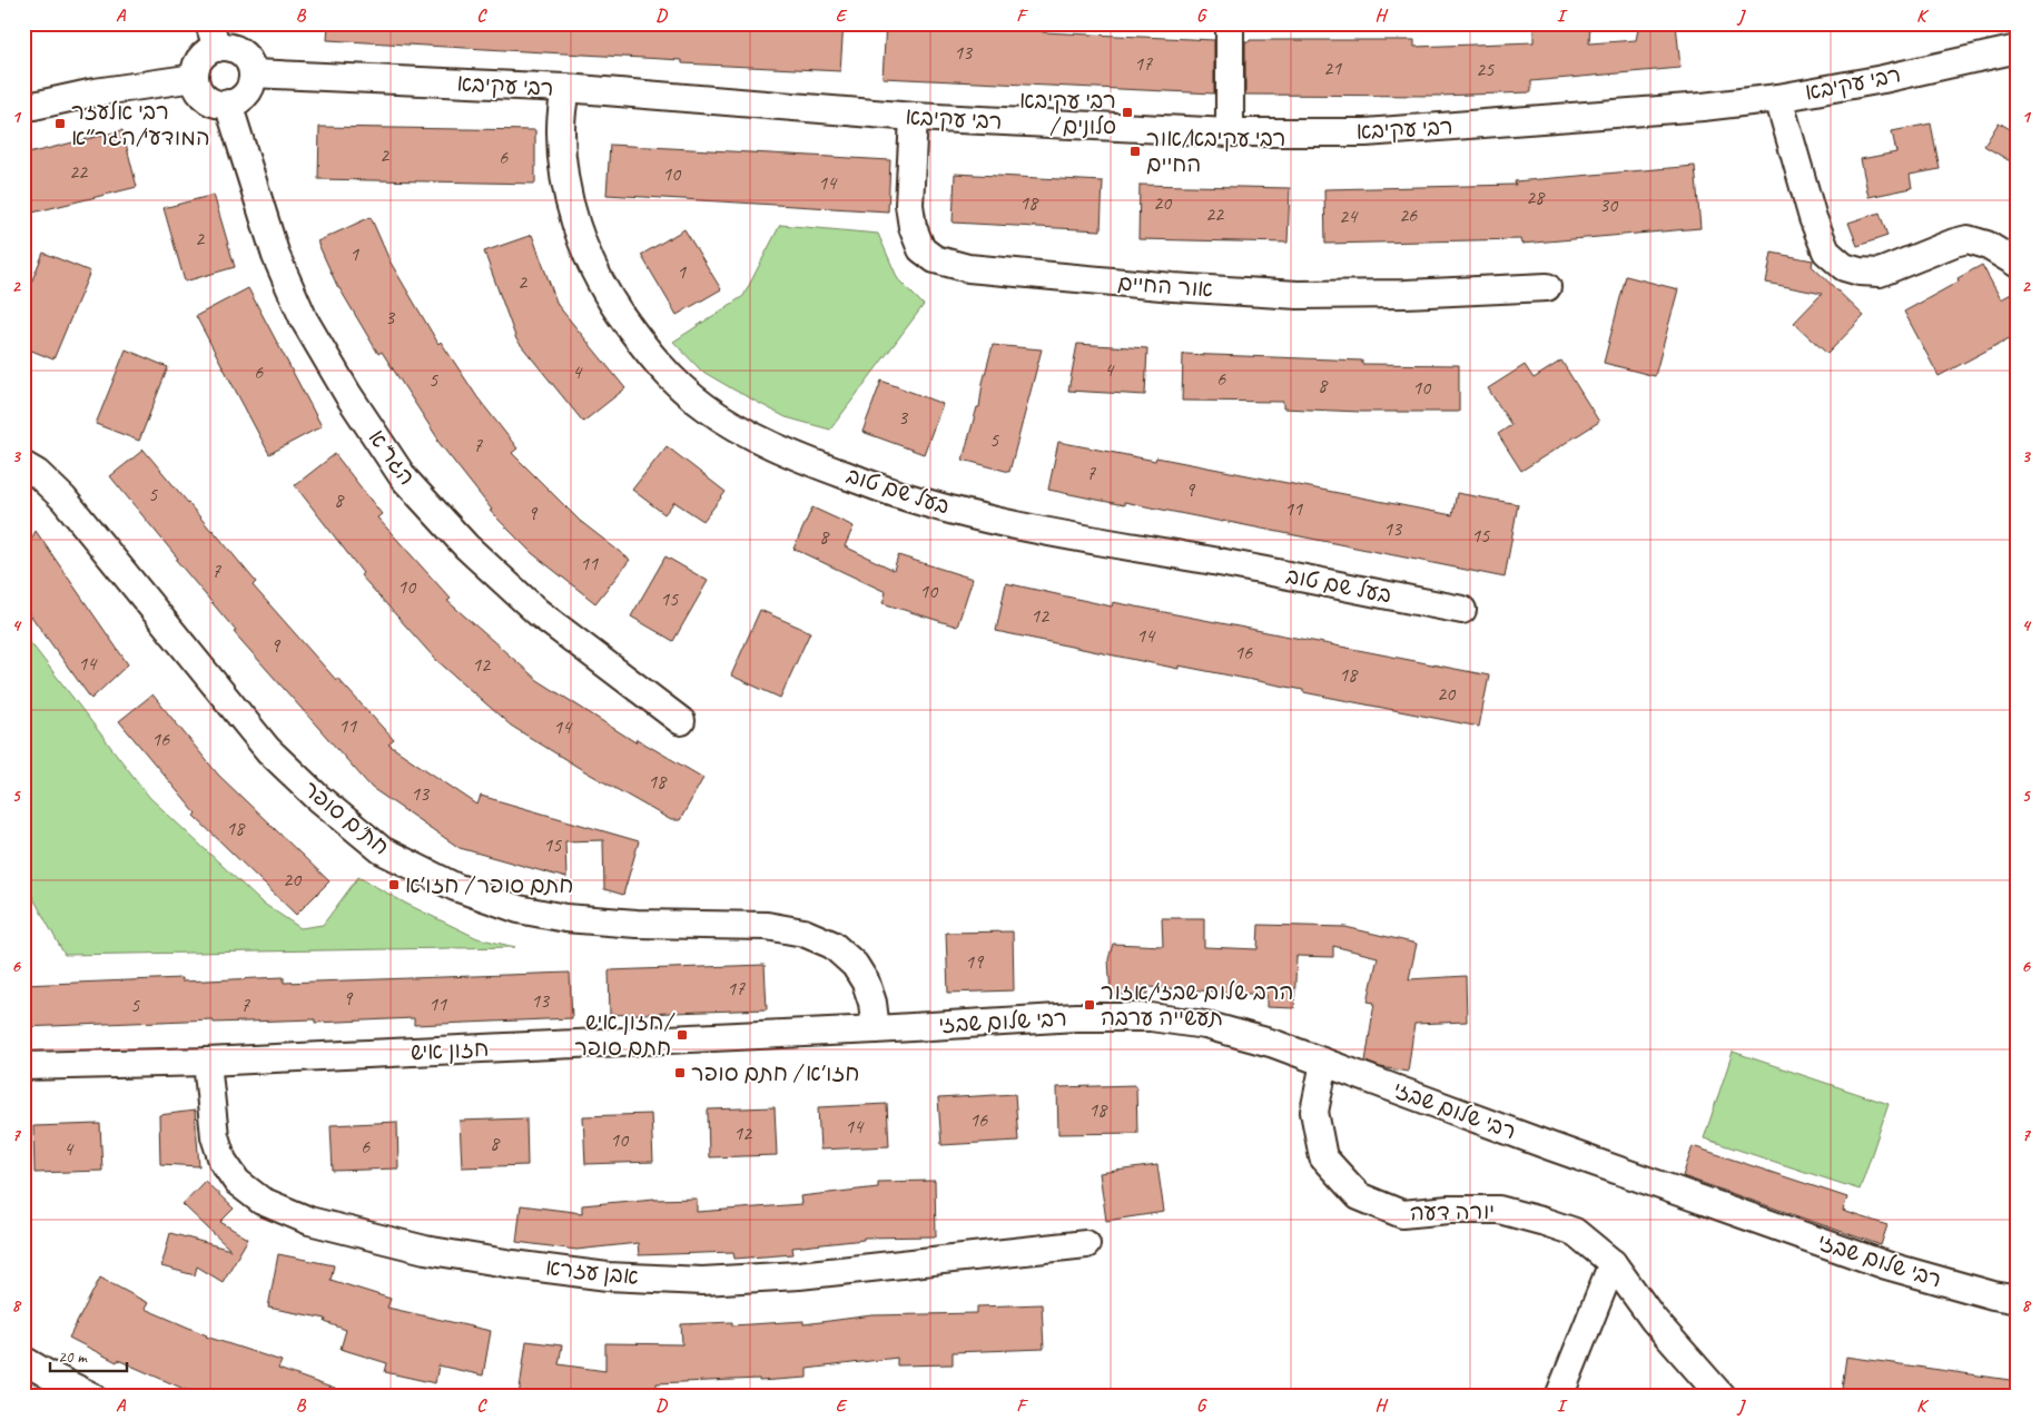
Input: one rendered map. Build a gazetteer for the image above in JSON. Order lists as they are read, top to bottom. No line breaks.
{"streets":{"street":["רבי עקיבא","אור החיים","הגר\"א","בעל שם טוב","חת\"ם סופר","רבי שלום שבזי","חזון איש","יורה דעה","אבן עזרא"]},"crossings":[["רבי עקיבא","אור החיים"],["רבי עקיבא","הגר\"א"],["רבי עקיבא","בעל שם טוב"],["חת\"ם סופר","רבי שלום שבזי"],["חת\"ם סופר","חזון איש"],["רבי שלום שבזי","חזון איש"],["רבי שלום שבזי","יורה דעה"],["חזון איש","אבן עזרא"]],"places":{"transit":["רבי עקיבא / סלונים","רבי אלעזר המודעי/הגר״א","רבי עקיבא/אור החיים","חתם סופר / חזו׳א","הרב שלום שבזי/אזור תעשייה ערבה","חזון איש/ חתם סופר","חזו׳א / חתם סופר"]},"house_numbers":["13","17","21","25","2","6","22","10","14","28","18","20","30","22","26","24","2","1","1","2","3","4","6","4","6","5","8","10","3","5","7","7","9","5","8","11","9","13","15","8","11","7","10","10","15","12","14","9","16","14","12","18","20","11","14","16","18","13","18","15","20","19","17","9","13","11","5","7","18","16","14","12","10","8","6","4"],"scale_bar":"20 m","grid":{"columns":["A","B","C","D","E","F","G","H","I","J","K"],"rows":["1","2","3","4","5","6","7","8"]}}
